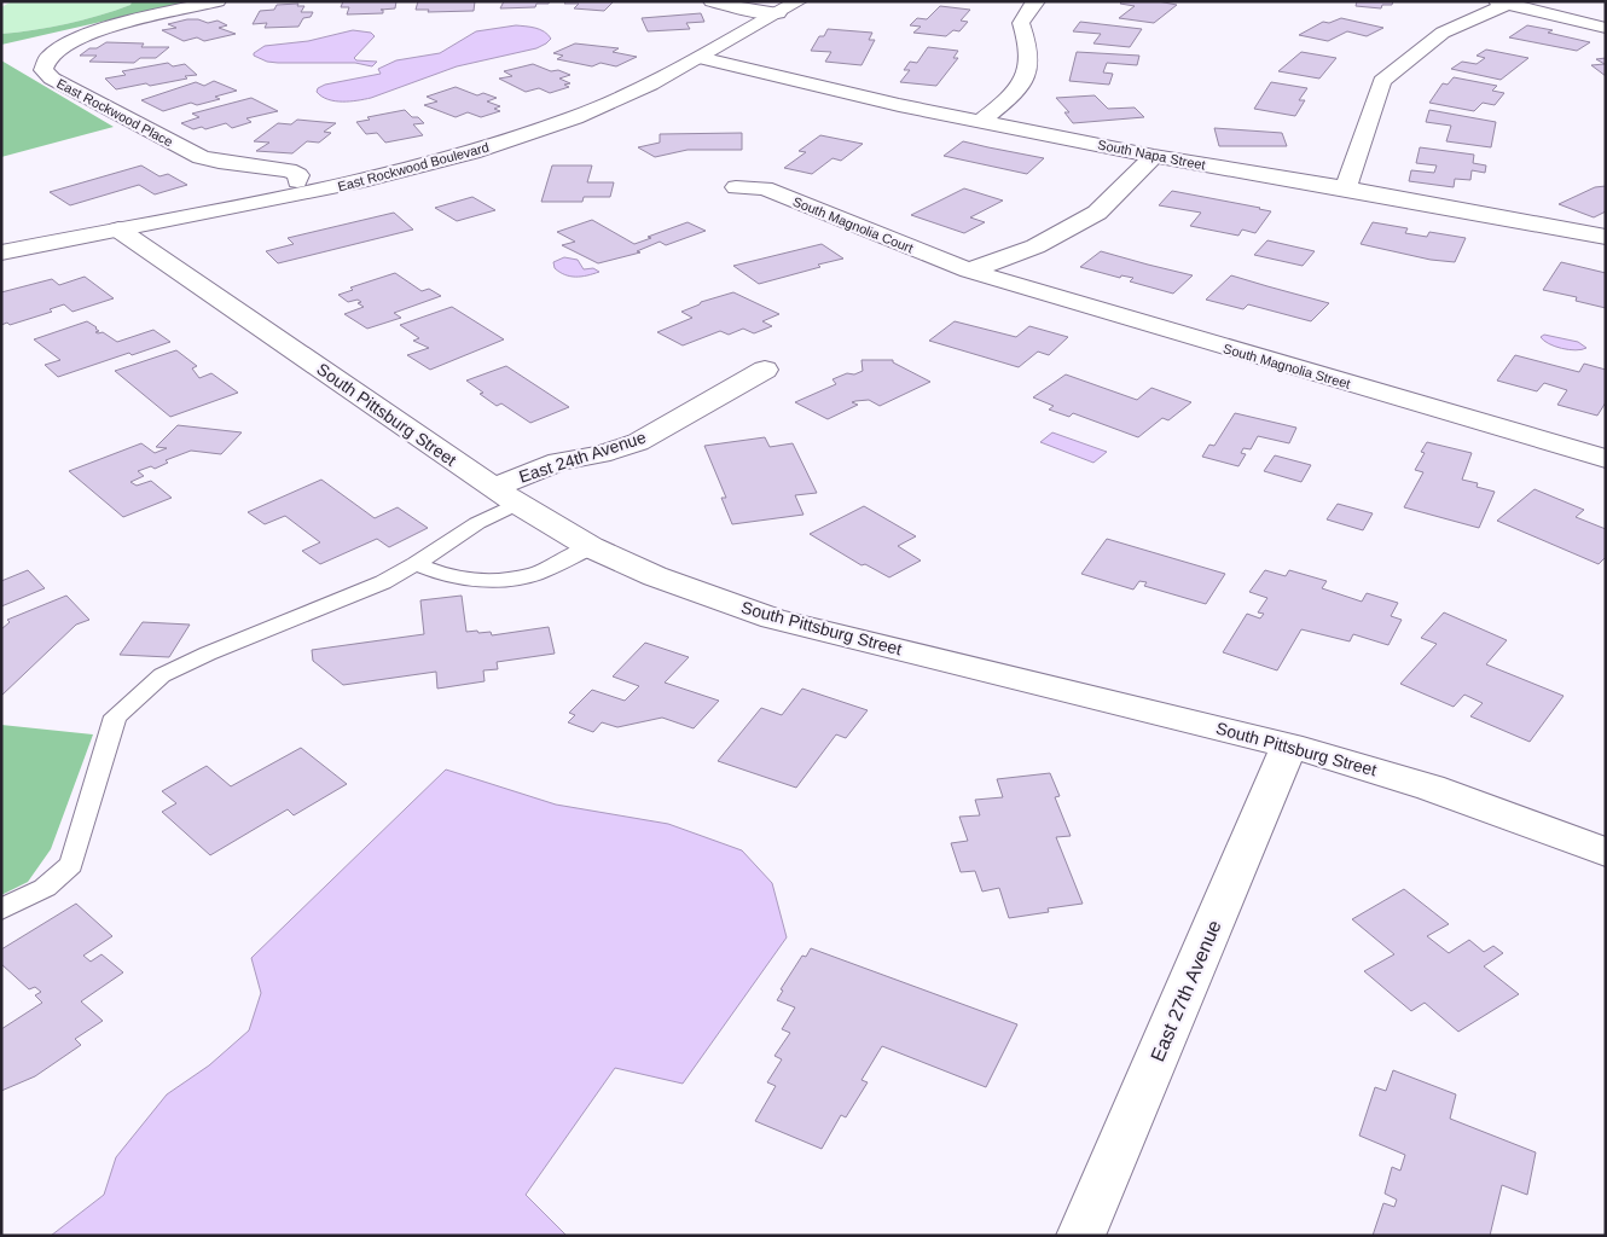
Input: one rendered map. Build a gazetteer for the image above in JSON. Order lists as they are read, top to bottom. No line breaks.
{"streets":{"street":["East Rockwood Place","South Napa Street","East Rockwood Boulevard","South Magnolia Court","South Magnolia Street","South Pittsburg Street","East 24th Avenue","East 27th Avenue"]},"crossings":[["East Rockwood Place","East Rockwood Boulevard"],["South Napa Street","East Rockwood Boulevard"],["East Rockwood Boulevard","South Pittsburg Street"],["South Magnolia Court","South Magnolia Street"],["South Pittsburg Street","East 24th Avenue"],["South Pittsburg Street","East 27th Avenue"]]}
